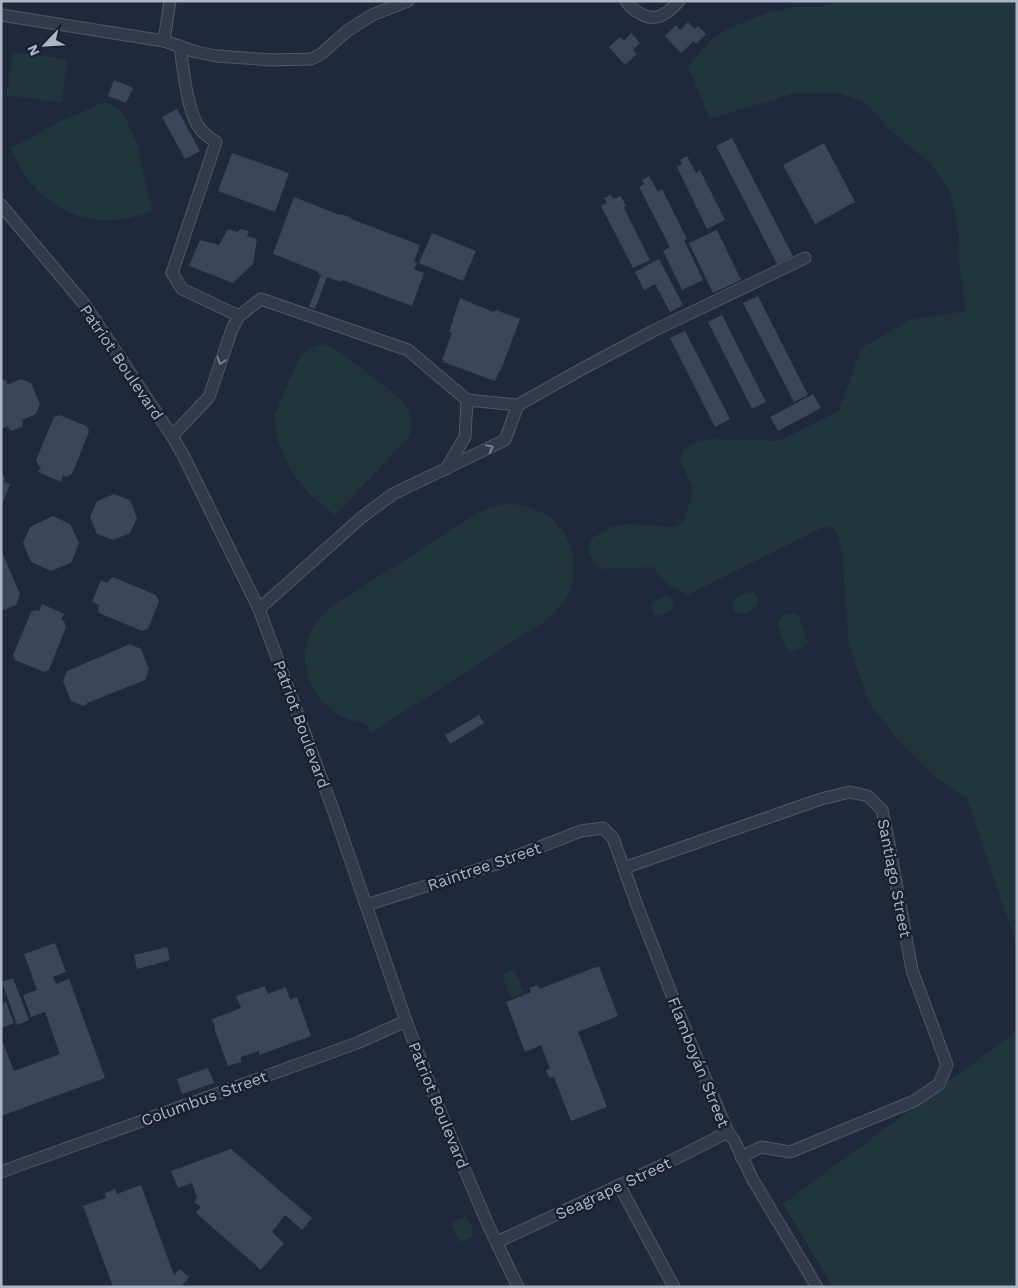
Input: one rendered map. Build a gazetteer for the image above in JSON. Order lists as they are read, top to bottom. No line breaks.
{"streets":{"street":["Patriot Boulevard","Raintree Street","Santiago Street","Flamboyán Street","Columbus Street","Seagrape Street"]},"crossings":[["Patriot Boulevard","Raintree Street"],["Patriot Boulevard","Columbus Street"],["Patriot Boulevard","Seagrape Street"],["Raintree Street","Flamboyán Street"],["Santiago Street","Flamboyán Street"],["Flamboyán Street","Seagrape Street"]],"north":"bottom left"}
